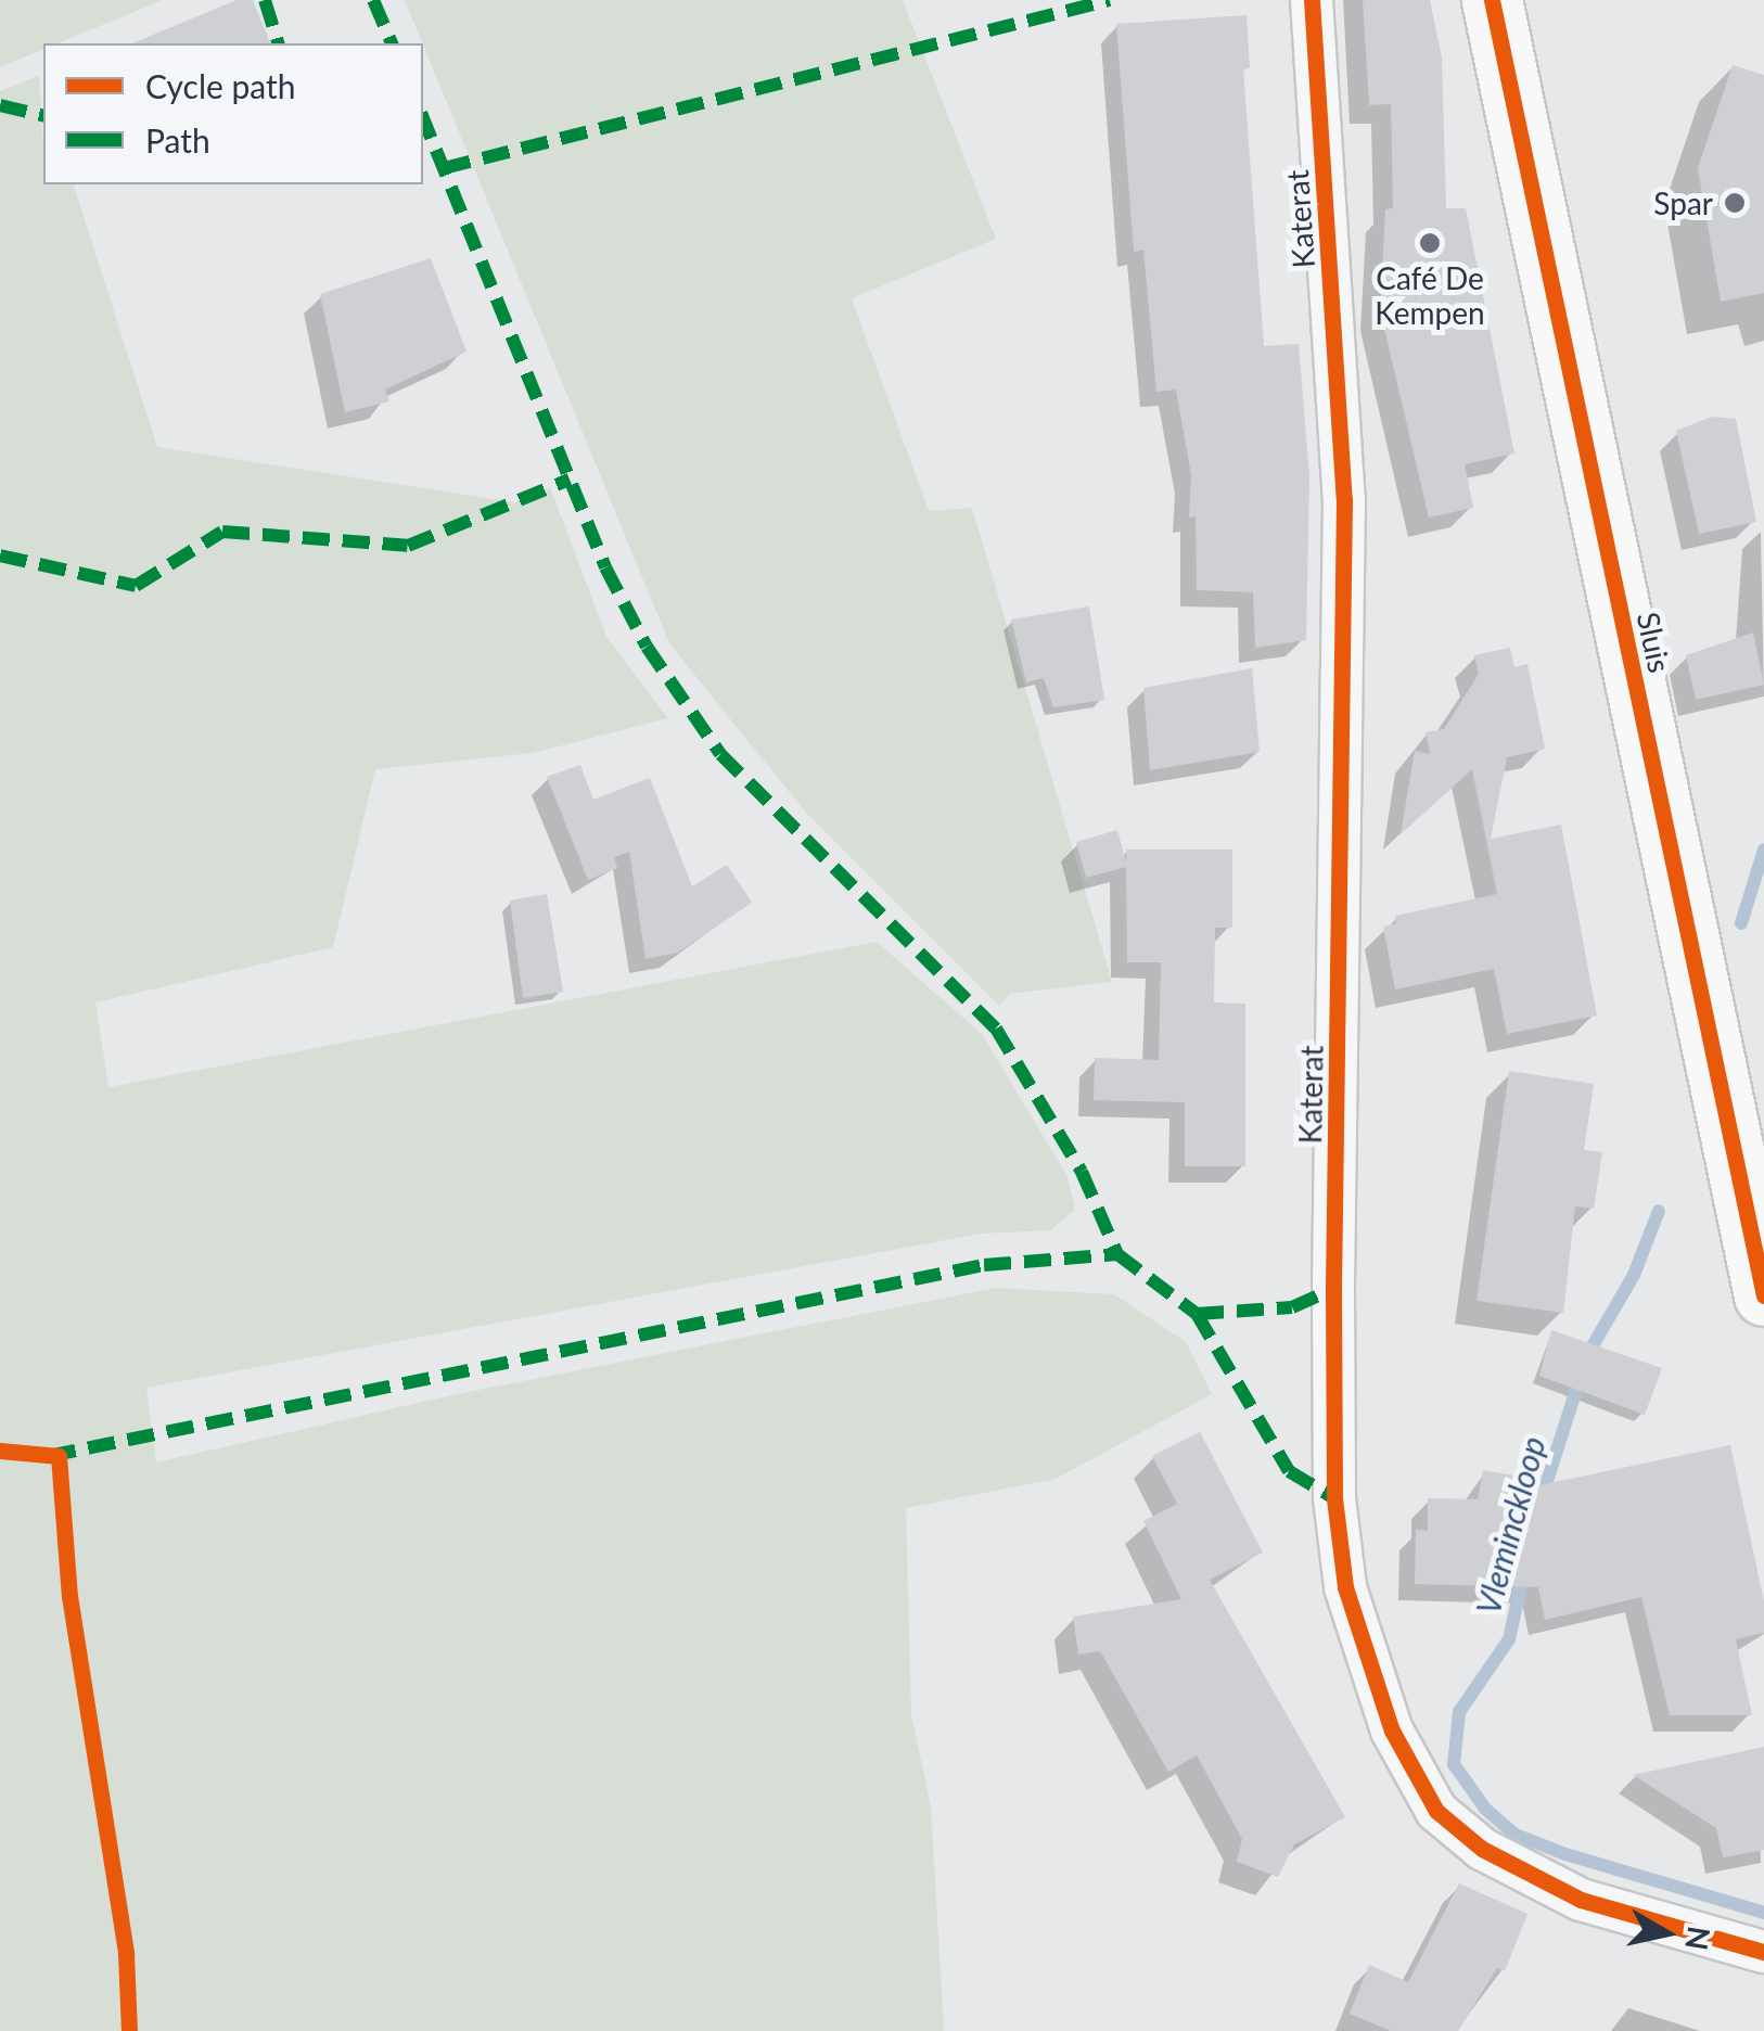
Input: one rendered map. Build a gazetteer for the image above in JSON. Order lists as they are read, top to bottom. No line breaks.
{"streets":{"street":["Katerat","Sluis"]},"water":["Vleminckloop"],"places":["Spar","Café De Kempen"],"legend":["Cycle path","Path"],"north":"right"}
